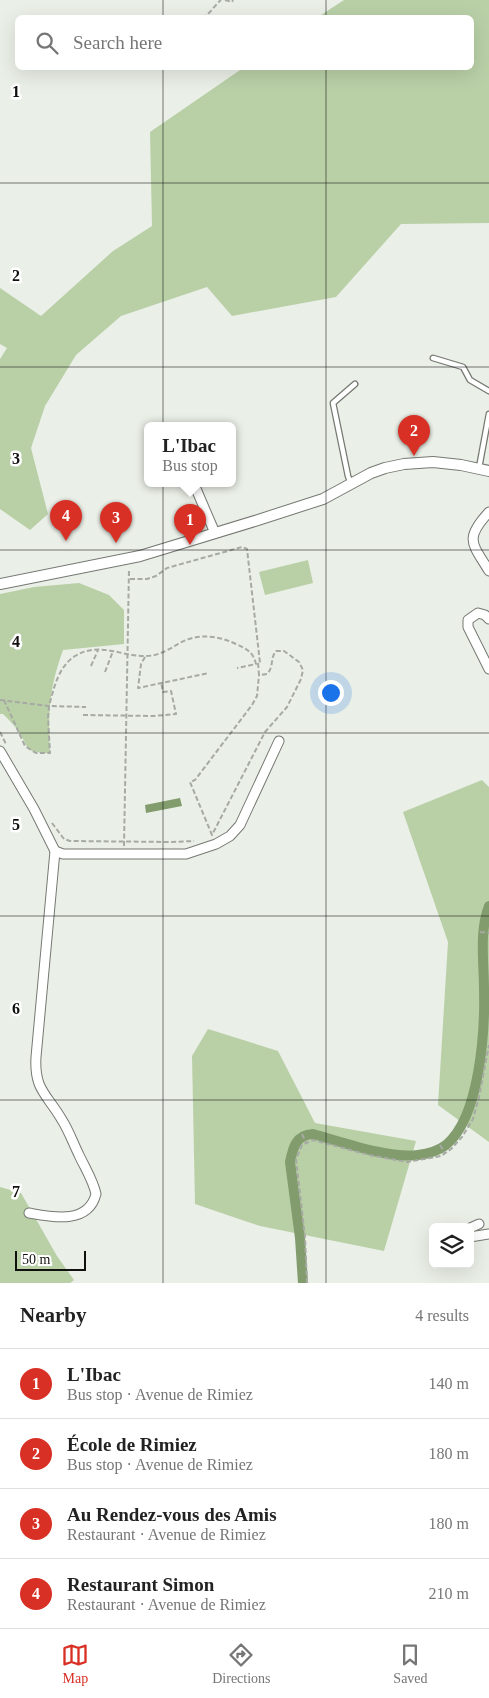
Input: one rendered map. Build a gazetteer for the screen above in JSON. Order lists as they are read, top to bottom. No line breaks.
{"scale_bar":"50 m","page":{"search":"Search here","pins":["2","4","3","1"],"popup":["L'Ibac","Bus stop"],"scale":"50 m","heading":["Nearby","4 results"],"list":[{"mark":"1","name":"L'Ibac","note":"Bus stop · Avenue de Rimiez","value":"140 m"},{"mark":"2","name":"École de Rimiez","note":"Bus stop · Avenue de Rimiez","value":"180 m"},{"mark":"3","name":"Au Rendez-vous des Amis","note":"Restaurant · Avenue de Rimiez","value":"180 m"},{"mark":"4","name":"Restaurant Simon","note":"Restaurant · Avenue de Rimiez","value":"210 m"}],"nav":["Map","Directions","Saved"]},"grid":{"rows":["1","2","3","4","5","6","7"]}}
